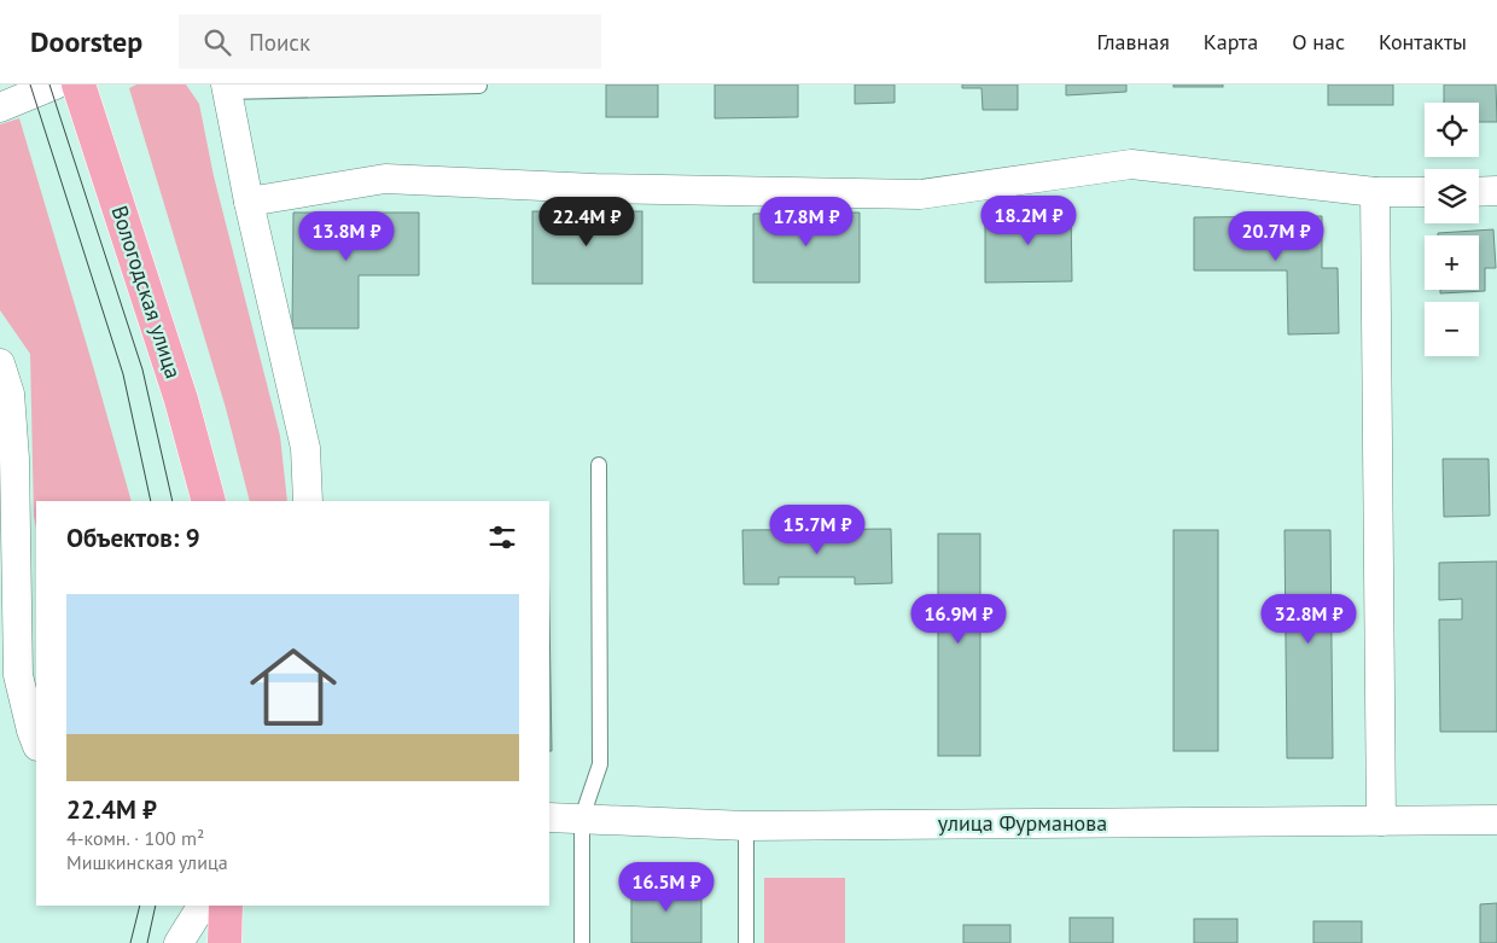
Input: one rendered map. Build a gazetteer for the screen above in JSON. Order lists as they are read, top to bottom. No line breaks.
{"streets":{"main road":["Вологодская улица"],"street":["улица Фурманова"]},"page":{"header":"Doorstep","search":"Поиск","nav":["Главная","Карта","О нас","Контакты"],"map_buttons":["+","−"],"price":["18.2M ₽","22.4M ₽","17.8M ₽","13.8M ₽","20.7M ₽","15.7M ₽","16.9M ₽","32.8M ₽","16.5M ₽"],"heading":"Объектов: 9","list":[{"name":"22.4M ₽","note":"4-комн. · 100 m² · Мишкинская улица"}]}}
